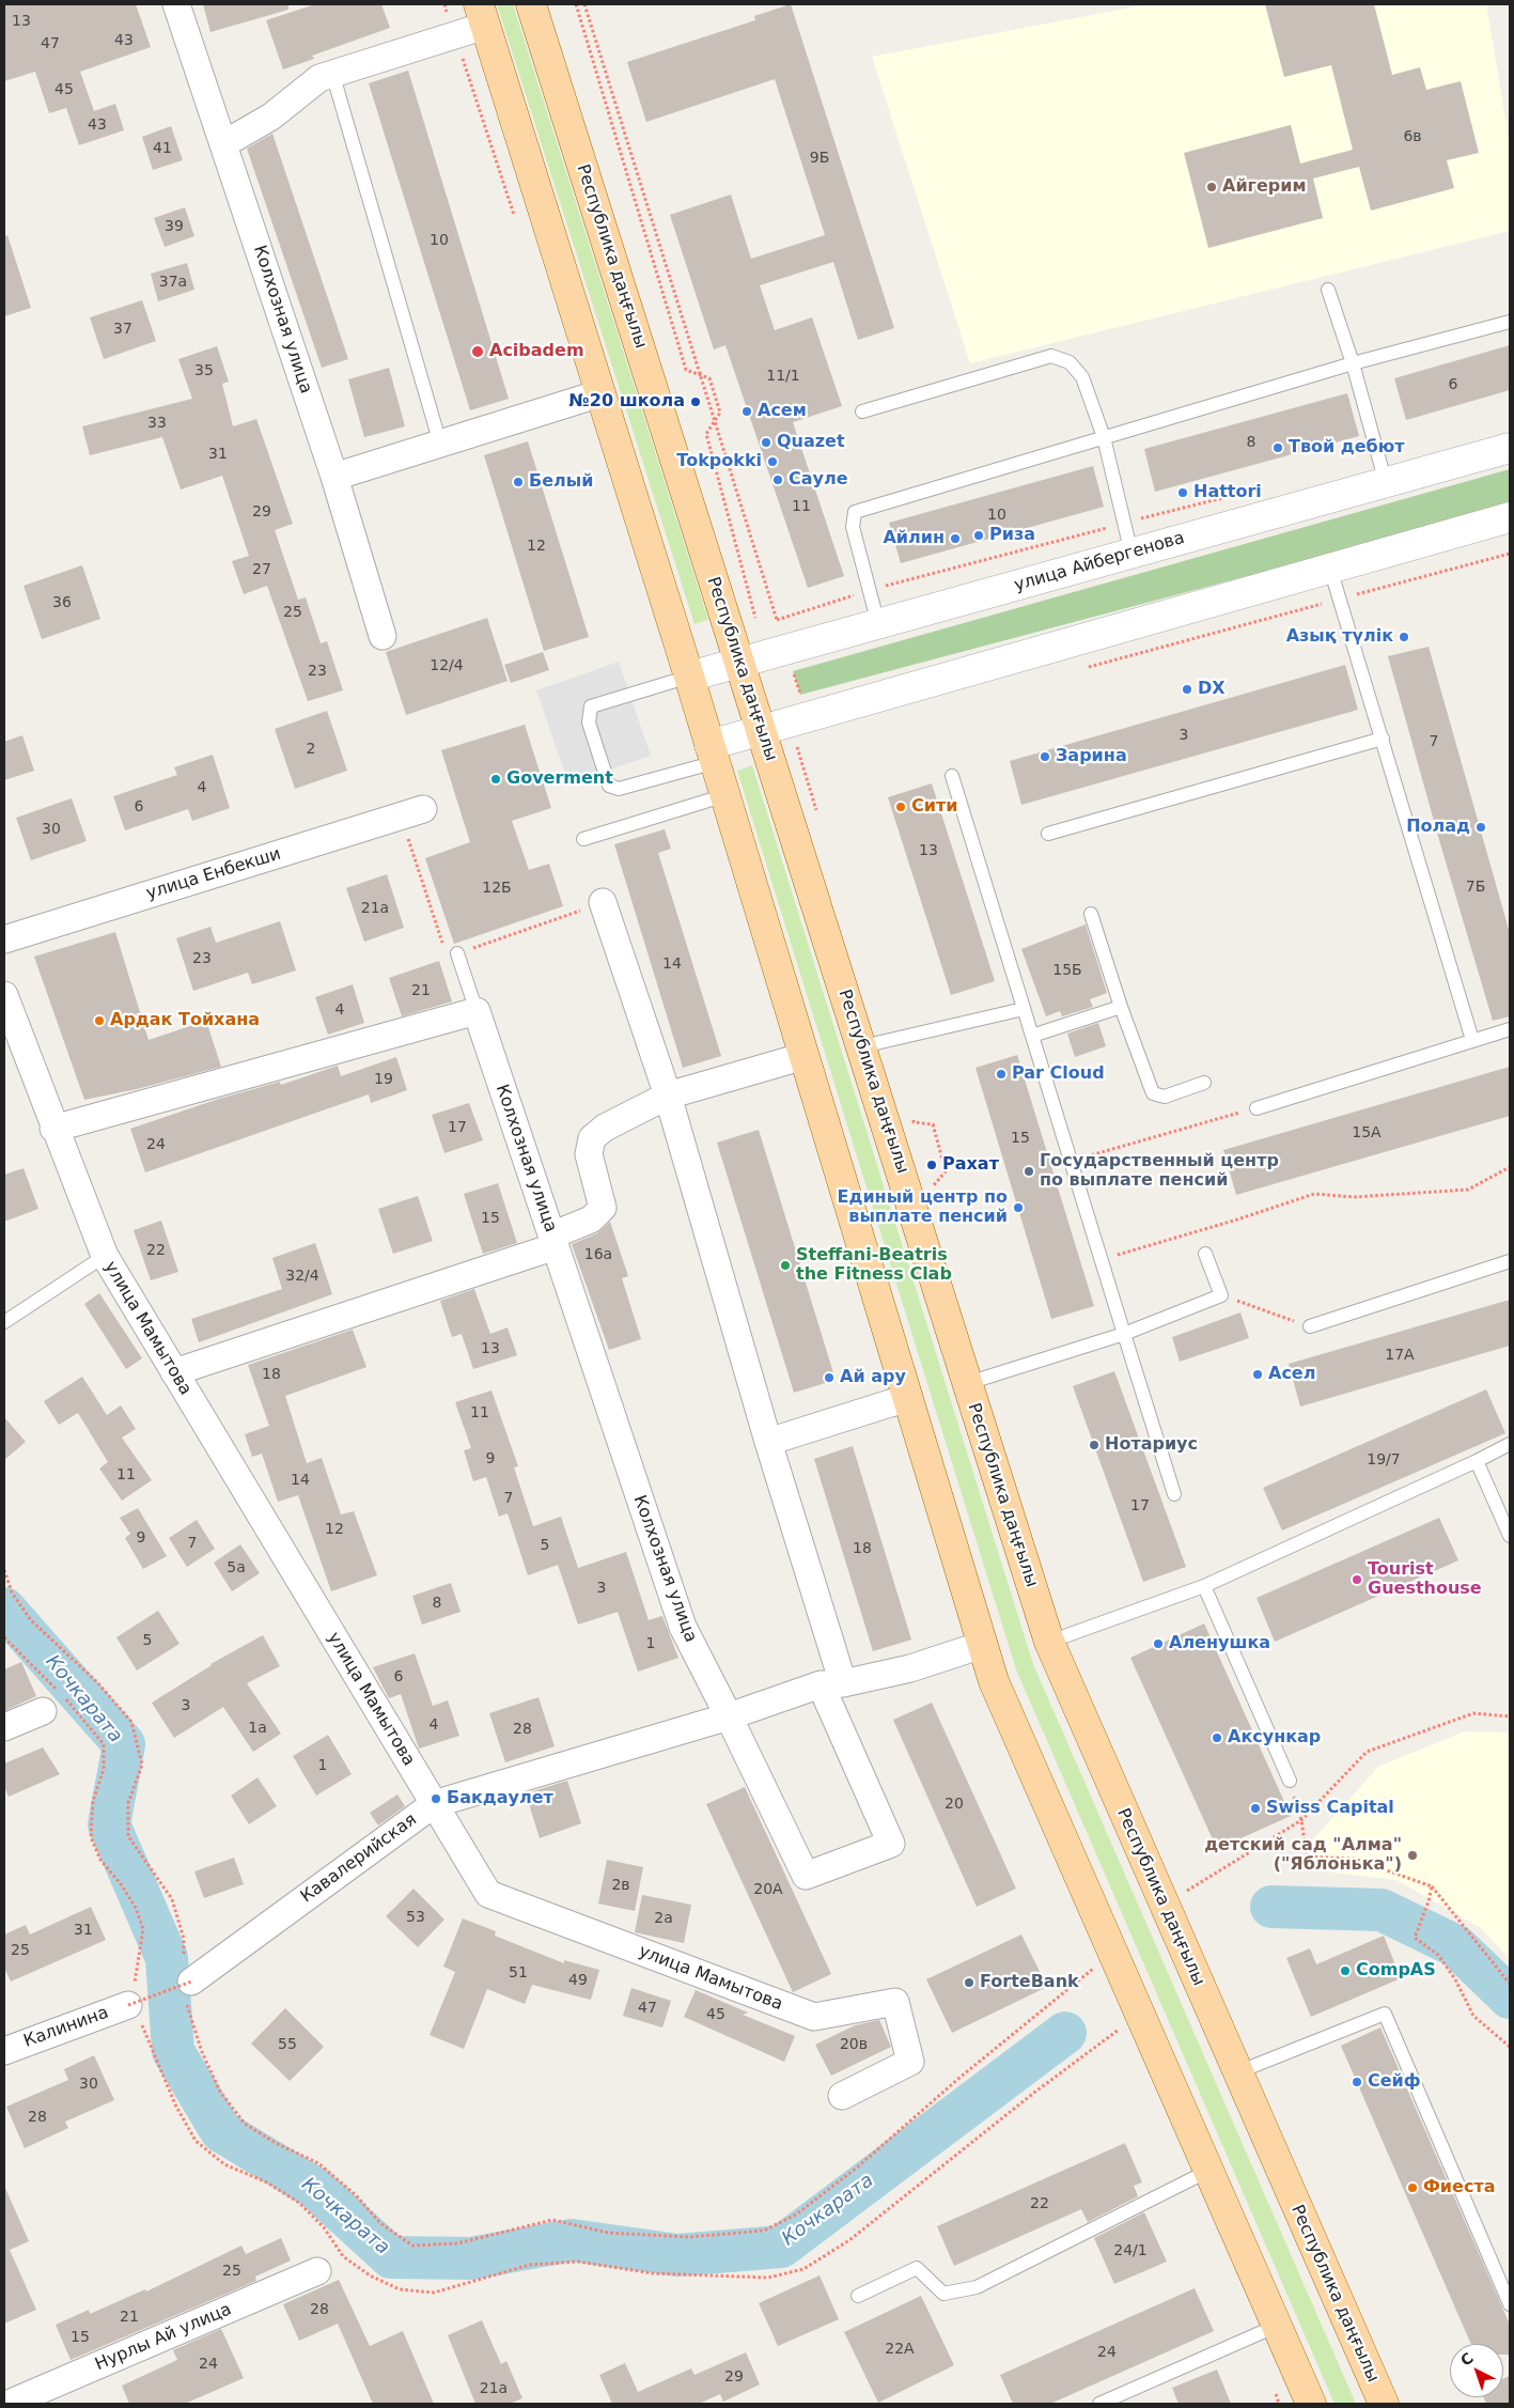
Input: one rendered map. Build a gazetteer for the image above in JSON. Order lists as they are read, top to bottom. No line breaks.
{"streets":{"main road":["Республика даңғылы"],"street":["Колхозная улица","улица Айбергенова","улица Енбекши","улица Мамытова","Кавалерийская","Калинина","Нурлы Ай улица"]},"crossings":[["Республика даңғылы","улица Айбергенова"],["Колхозная улица","Кавалерийская"],["улица Мамытова","Кавалерийская"]],"water":["Кочкарата"],"places":["Айгерим","Acibadem","№20 школа","Асем","Quazet","Твой дебют","Tokpokki","Сауле","Белый","Hattori","Риза","Айлин","Азық түлік","DX","Зарина","Goverment","Сити","Полад","Ардак Тойхана","Par Cloud","Рахат","Государственный центр по выплате пенсий","Единый центр по выплате пенсий","Steffani-Beatris the Fitness Clab","Асел","Ай ару","Нотариус","Tourist Guesthouse","Аленушка","Аксункар","Бакдаулет","Swiss Capital","детский сад \"Алма\" (\"Яблонька\")","CompAS","ForteBank","Сейф","Фиеста"],"house_numbers":["13","43","47","45","43","6в","41","9Б","39","10","37а","37","35","11/1","6","33","8","31","11","29","10","12","27","36","25","12/4","23","3","7","2","4","6","30","13","7Б","12Б","21а","23","14","15Б","21","4","19","17","15А","15","24","15","22","16а","32/4","13","17А","18","11","9","19/7","11","14","7","17","12","9","7","5","18","5а","3","8","5","1","6","3","4","1а","28","1","20","2в","20А","53","2а","31","25","51","49","47","45","55","20в","30","28","22","24/1","25","28","21","15","22А","24","24","29","21а"],"north":"top left"}
